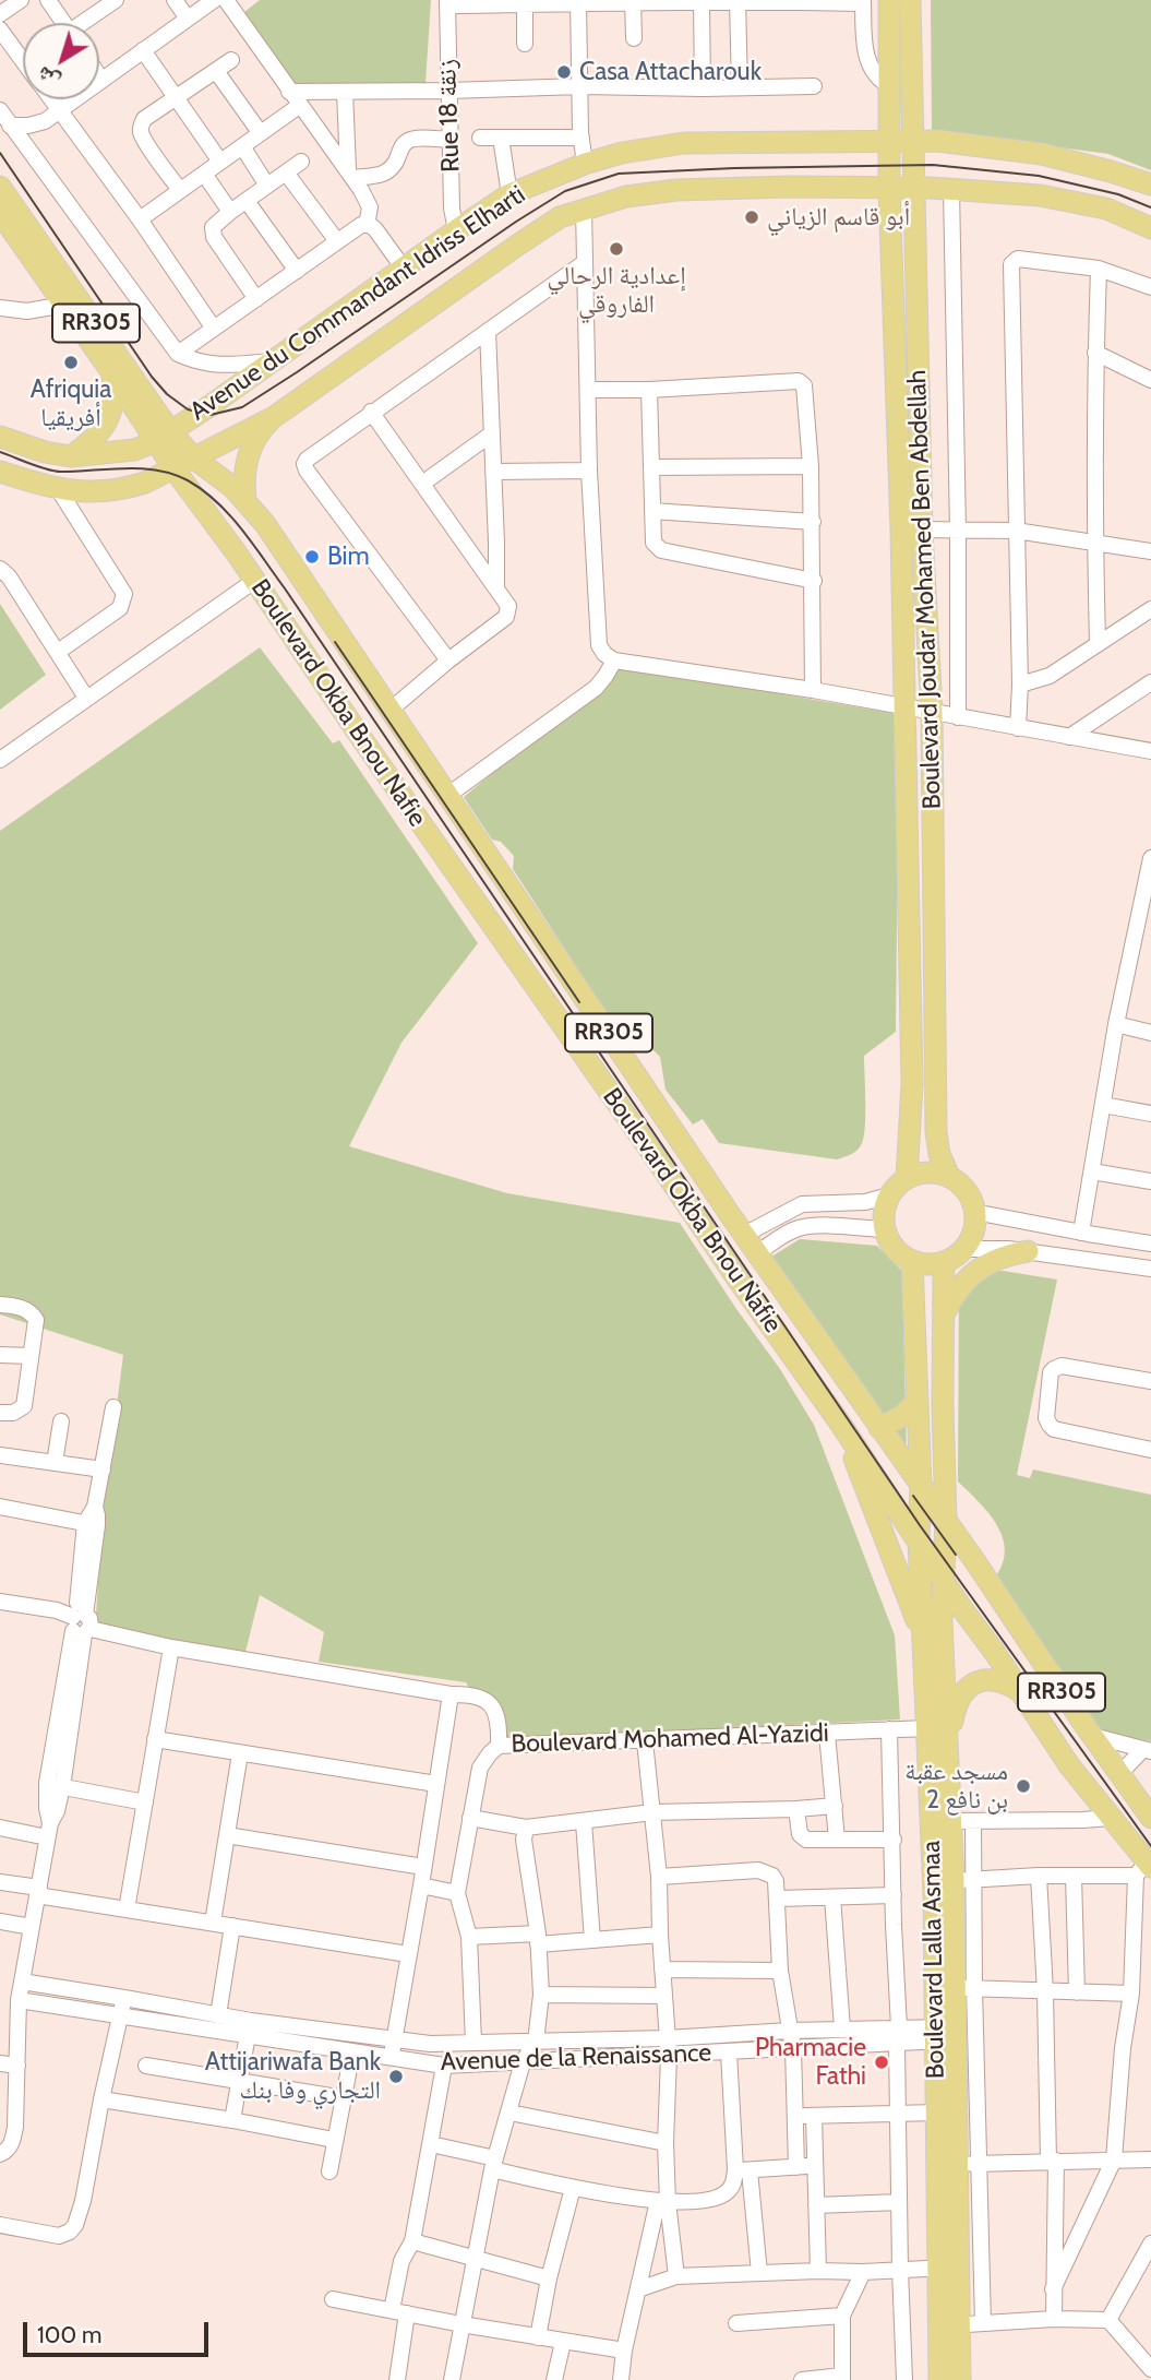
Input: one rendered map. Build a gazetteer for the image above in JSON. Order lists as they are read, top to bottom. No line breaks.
{"streets":{"main road":["Avenue du Commandant Idriss Elharti","RR305","Boulevard Joudar Mohamed Ben Abdellah","Boulevard Okba Bnou Nafie","Boulevard Lalla Asmaa"],"street":["Rue 18 زنقة","Boulevard Mohamed Al-Yazidi","Avenue de la Renaissance"]},"crossings":[["Rue 18 زنقة","Avenue du Commandant Idriss Elharti"],["Avenue du Commandant Idriss Elharti","Boulevard Joudar Mohamed Ben Abdellah"],["Avenue du Commandant Idriss Elharti","Boulevard Okba Bnou Nafie"],["Boulevard Okba Bnou Nafie","Boulevard Lalla Asmaa"],["Boulevard Mohamed Al-Yazidi","Boulevard Lalla Asmaa"],["Boulevard Lalla Asmaa","Avenue de la Renaissance"]],"places":["Casa Attacharouk","أبو قاسم الزياني","إعدادية الرحالي الفاروقي","Afriquia أفريقيا","Bim","مسجد عقبة بن نافع 2","Pharmacie Fathi","Attijariwafa Bank التجاري وفا بنك"],"scale_bar":"100 m","north":"bottom left"}
